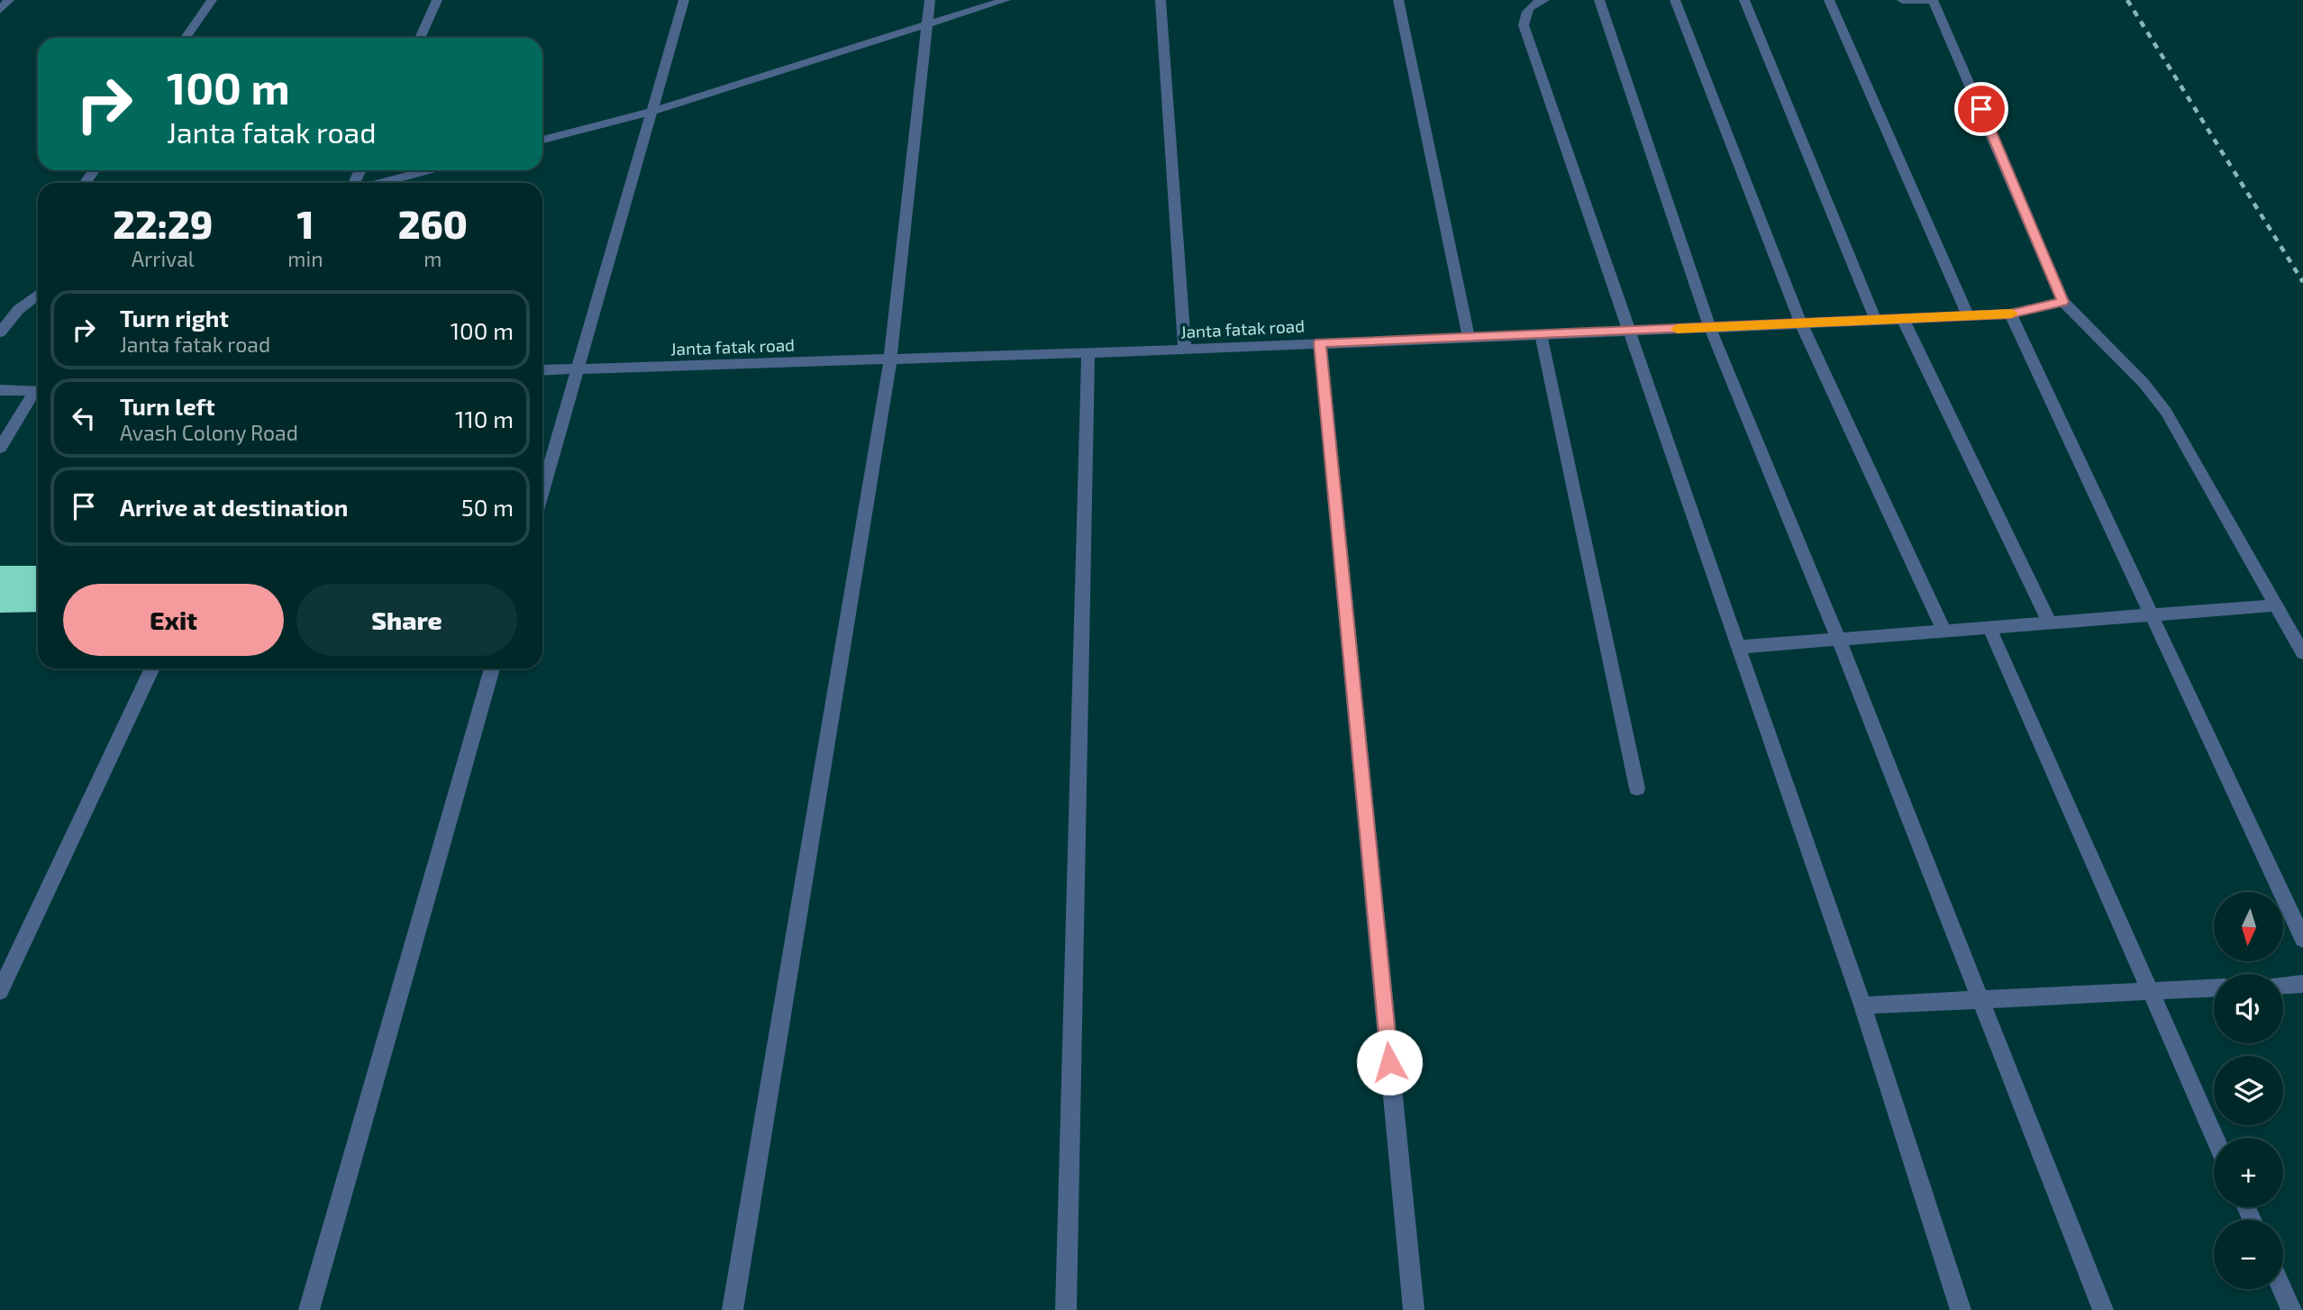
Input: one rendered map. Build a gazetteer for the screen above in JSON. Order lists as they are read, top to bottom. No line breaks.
{"streets":{"street":["Janta fatak road"]},"north":"bottom","page":{"turn":["100 m","Janta fatak road"],"eta":["22:29","Arrival","1","min","260","m"],"list":[{"name":"Turn right","note":"Janta fatak road","value":"100 m"},{"name":"Turn left","note":"Avash Colony Road","value":"110 m"},{"name":"Arrive at destination","value":"50 m"}],"buttons":["Exit","Share"],"map_buttons":["+","−"]}}
